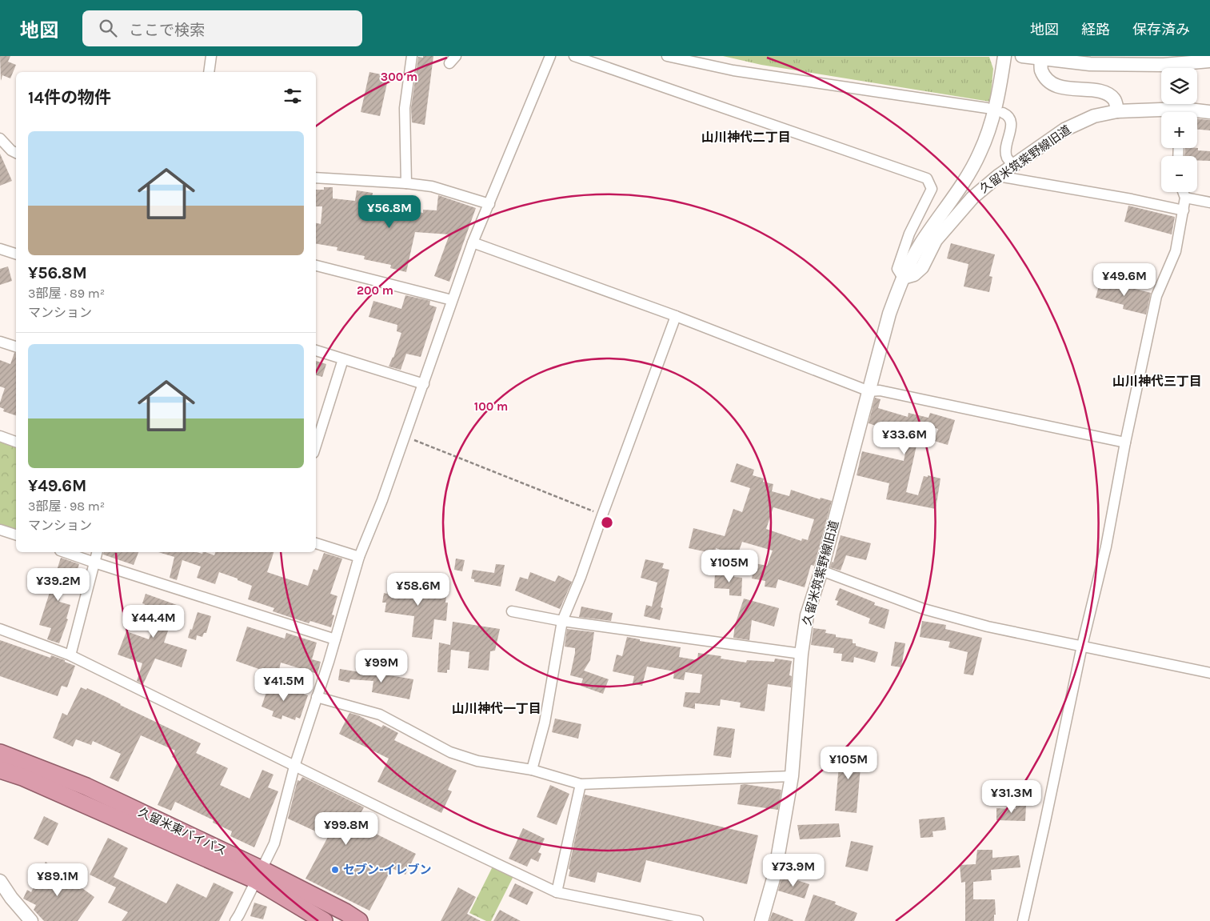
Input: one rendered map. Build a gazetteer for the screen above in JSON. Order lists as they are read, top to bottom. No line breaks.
{"streets":{"highway":["久留米東バイパス"],"street":["久留米筑紫野線旧道"]},"districts":["山川神代二丁目","山川神代三丁目","山川神代一丁目"],"places":["セブン-イレブン"],"page":{"header":"地図","search":"ここで検索","nav":["地図","経路","保存済み"],"map_buttons":["+","−"],"heading":"14件の物件","list":[{"name":"¥56.8M","note":"3部屋 · 89 m² · マンション"},{"name":"¥49.6M","note":"3部屋 · 98 m² · マンション"}],"price":["¥56.8M","¥49.6M","¥33.6M","¥105M","¥39.2M","¥58.6M","¥44.4M","¥99M","¥41.5M","¥105M","¥31.3M","¥99.8M","¥73.9M","¥89.1M"]},"rings":["300 m","200 m","100 m"]}
